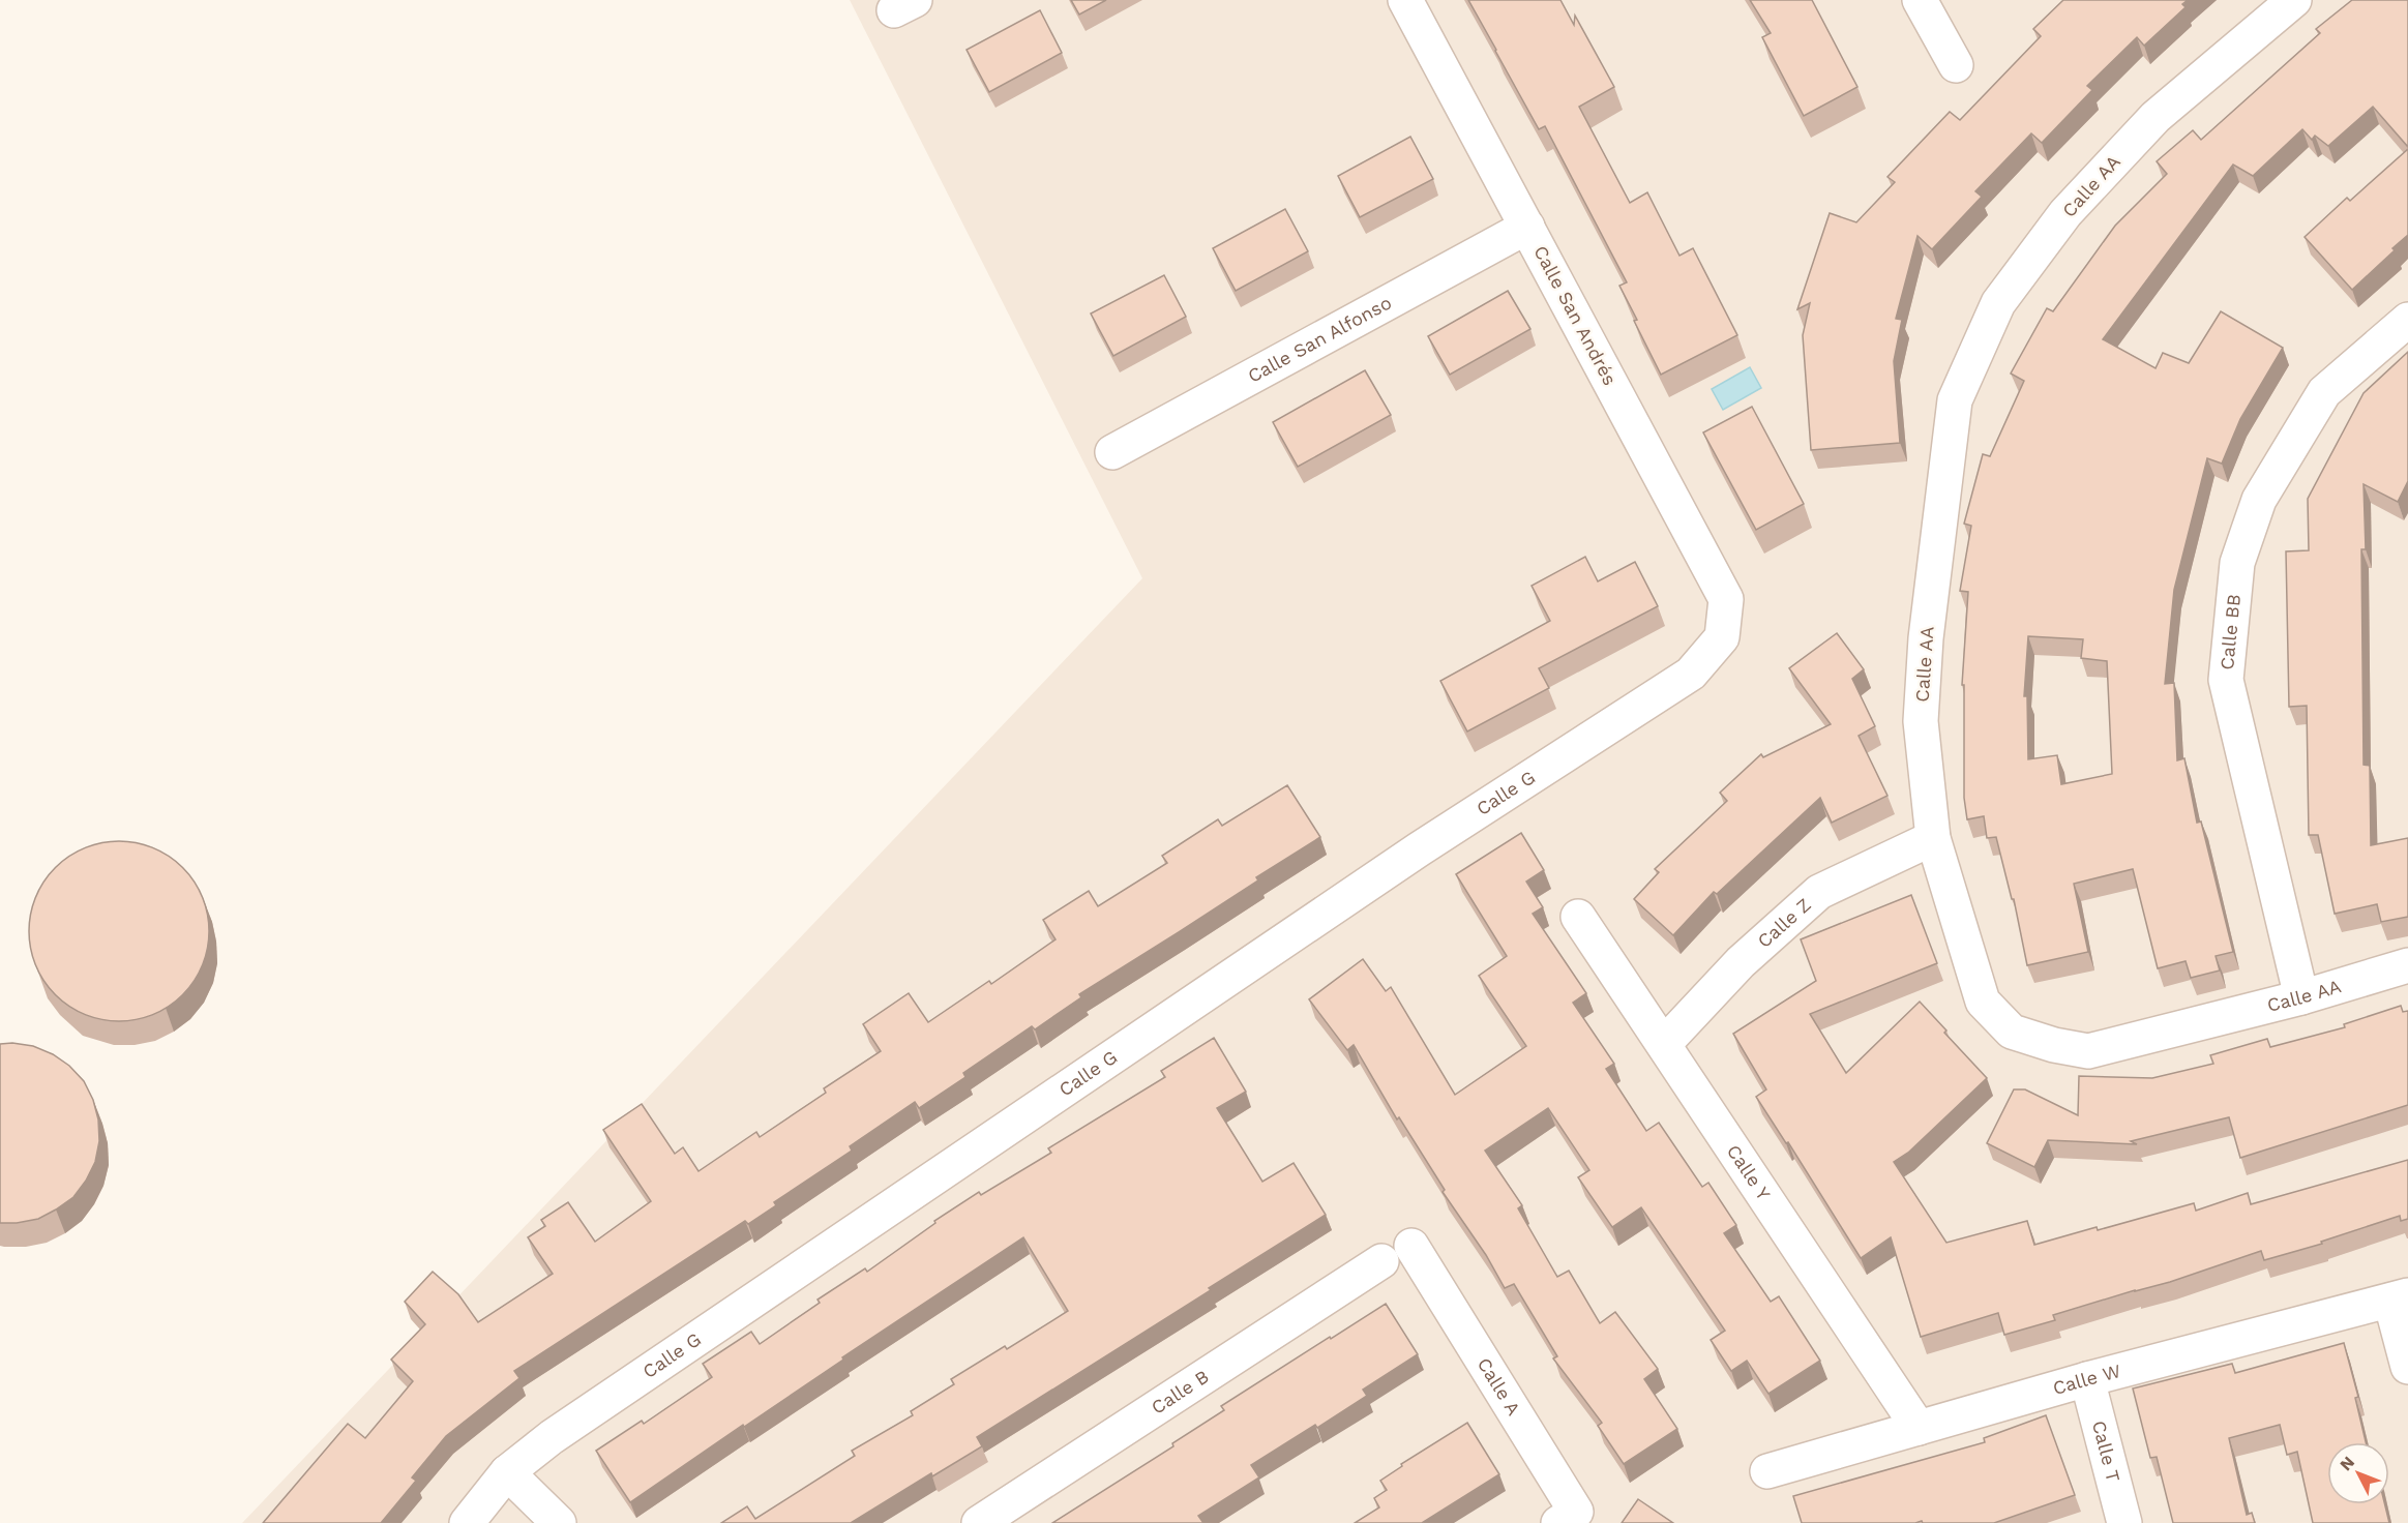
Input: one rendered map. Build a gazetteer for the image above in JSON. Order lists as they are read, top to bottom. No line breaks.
{"streets":{"street":["Calle AA","Calle San Andrés","Calle San Alfonso","Calle BB","Calle G","Calle Z","Calle Y","Calle W","Calle A","Calle B","Calle T"]},"crossings":[["Calle AA","Calle BB"],["Calle AA","Calle Z"],["Calle San Andrés","Calle San Alfonso"],["Calle San Andrés","Calle G"],["Calle Z","Calle Y"],["Calle Y","Calle W"],["Calle W","Calle T"]],"north":"top left"}
